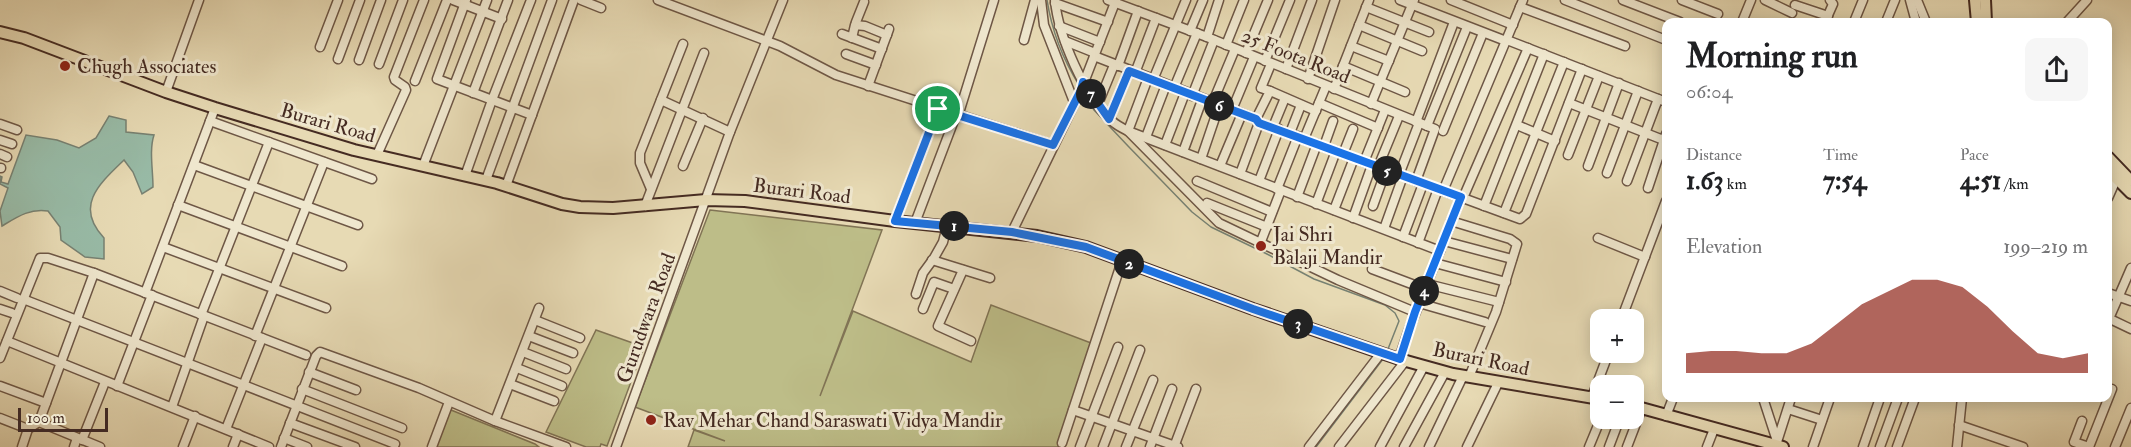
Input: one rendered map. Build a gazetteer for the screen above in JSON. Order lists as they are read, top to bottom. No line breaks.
{"streets":{"main road":["Burari Road"],"street":["25 Foota Road","Gurudwara Road"]},"crossings":[["Burari Road","Gurudwara Road"]],"places":["Chugh Associates","Jai Shri Balaji Mandir","Rav Mehar Chand Saraswati Vidya Mandir"],"scale_bar":"100 m","page":{"heading":["Morning run","06:04"],"pins":["7","6","5","1","2","4","3"],"stats":[["Distance","1.63 km"],["Time","7:54"],["Pace","4:51 /km"]],"chart":["Elevation","199–219 m"],"map_buttons":["+","−"],"scale":"100 m"}}
